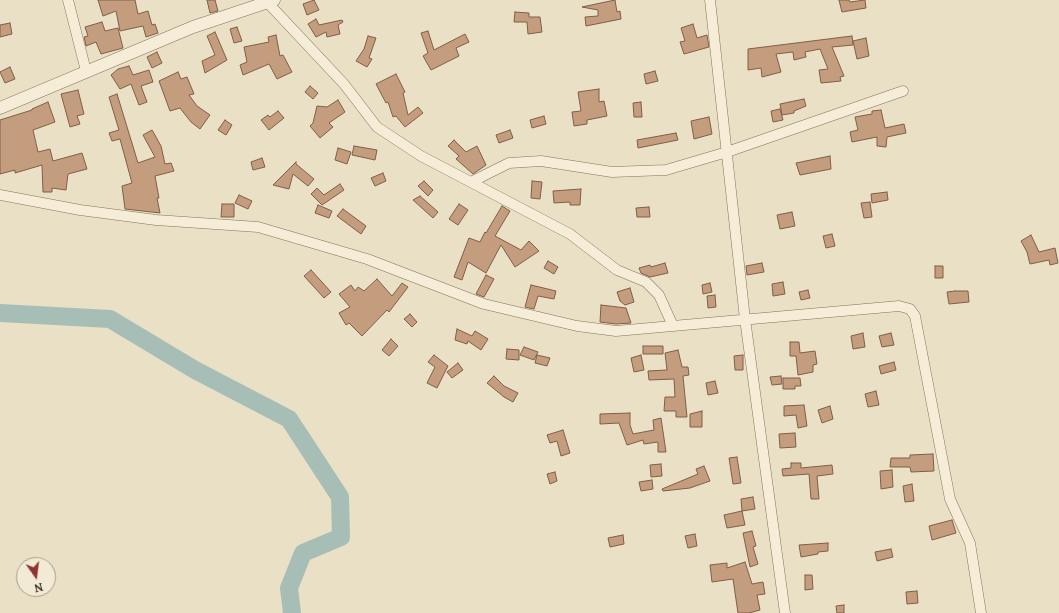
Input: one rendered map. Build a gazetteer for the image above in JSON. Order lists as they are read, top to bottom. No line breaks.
{"north":"bottom"}
